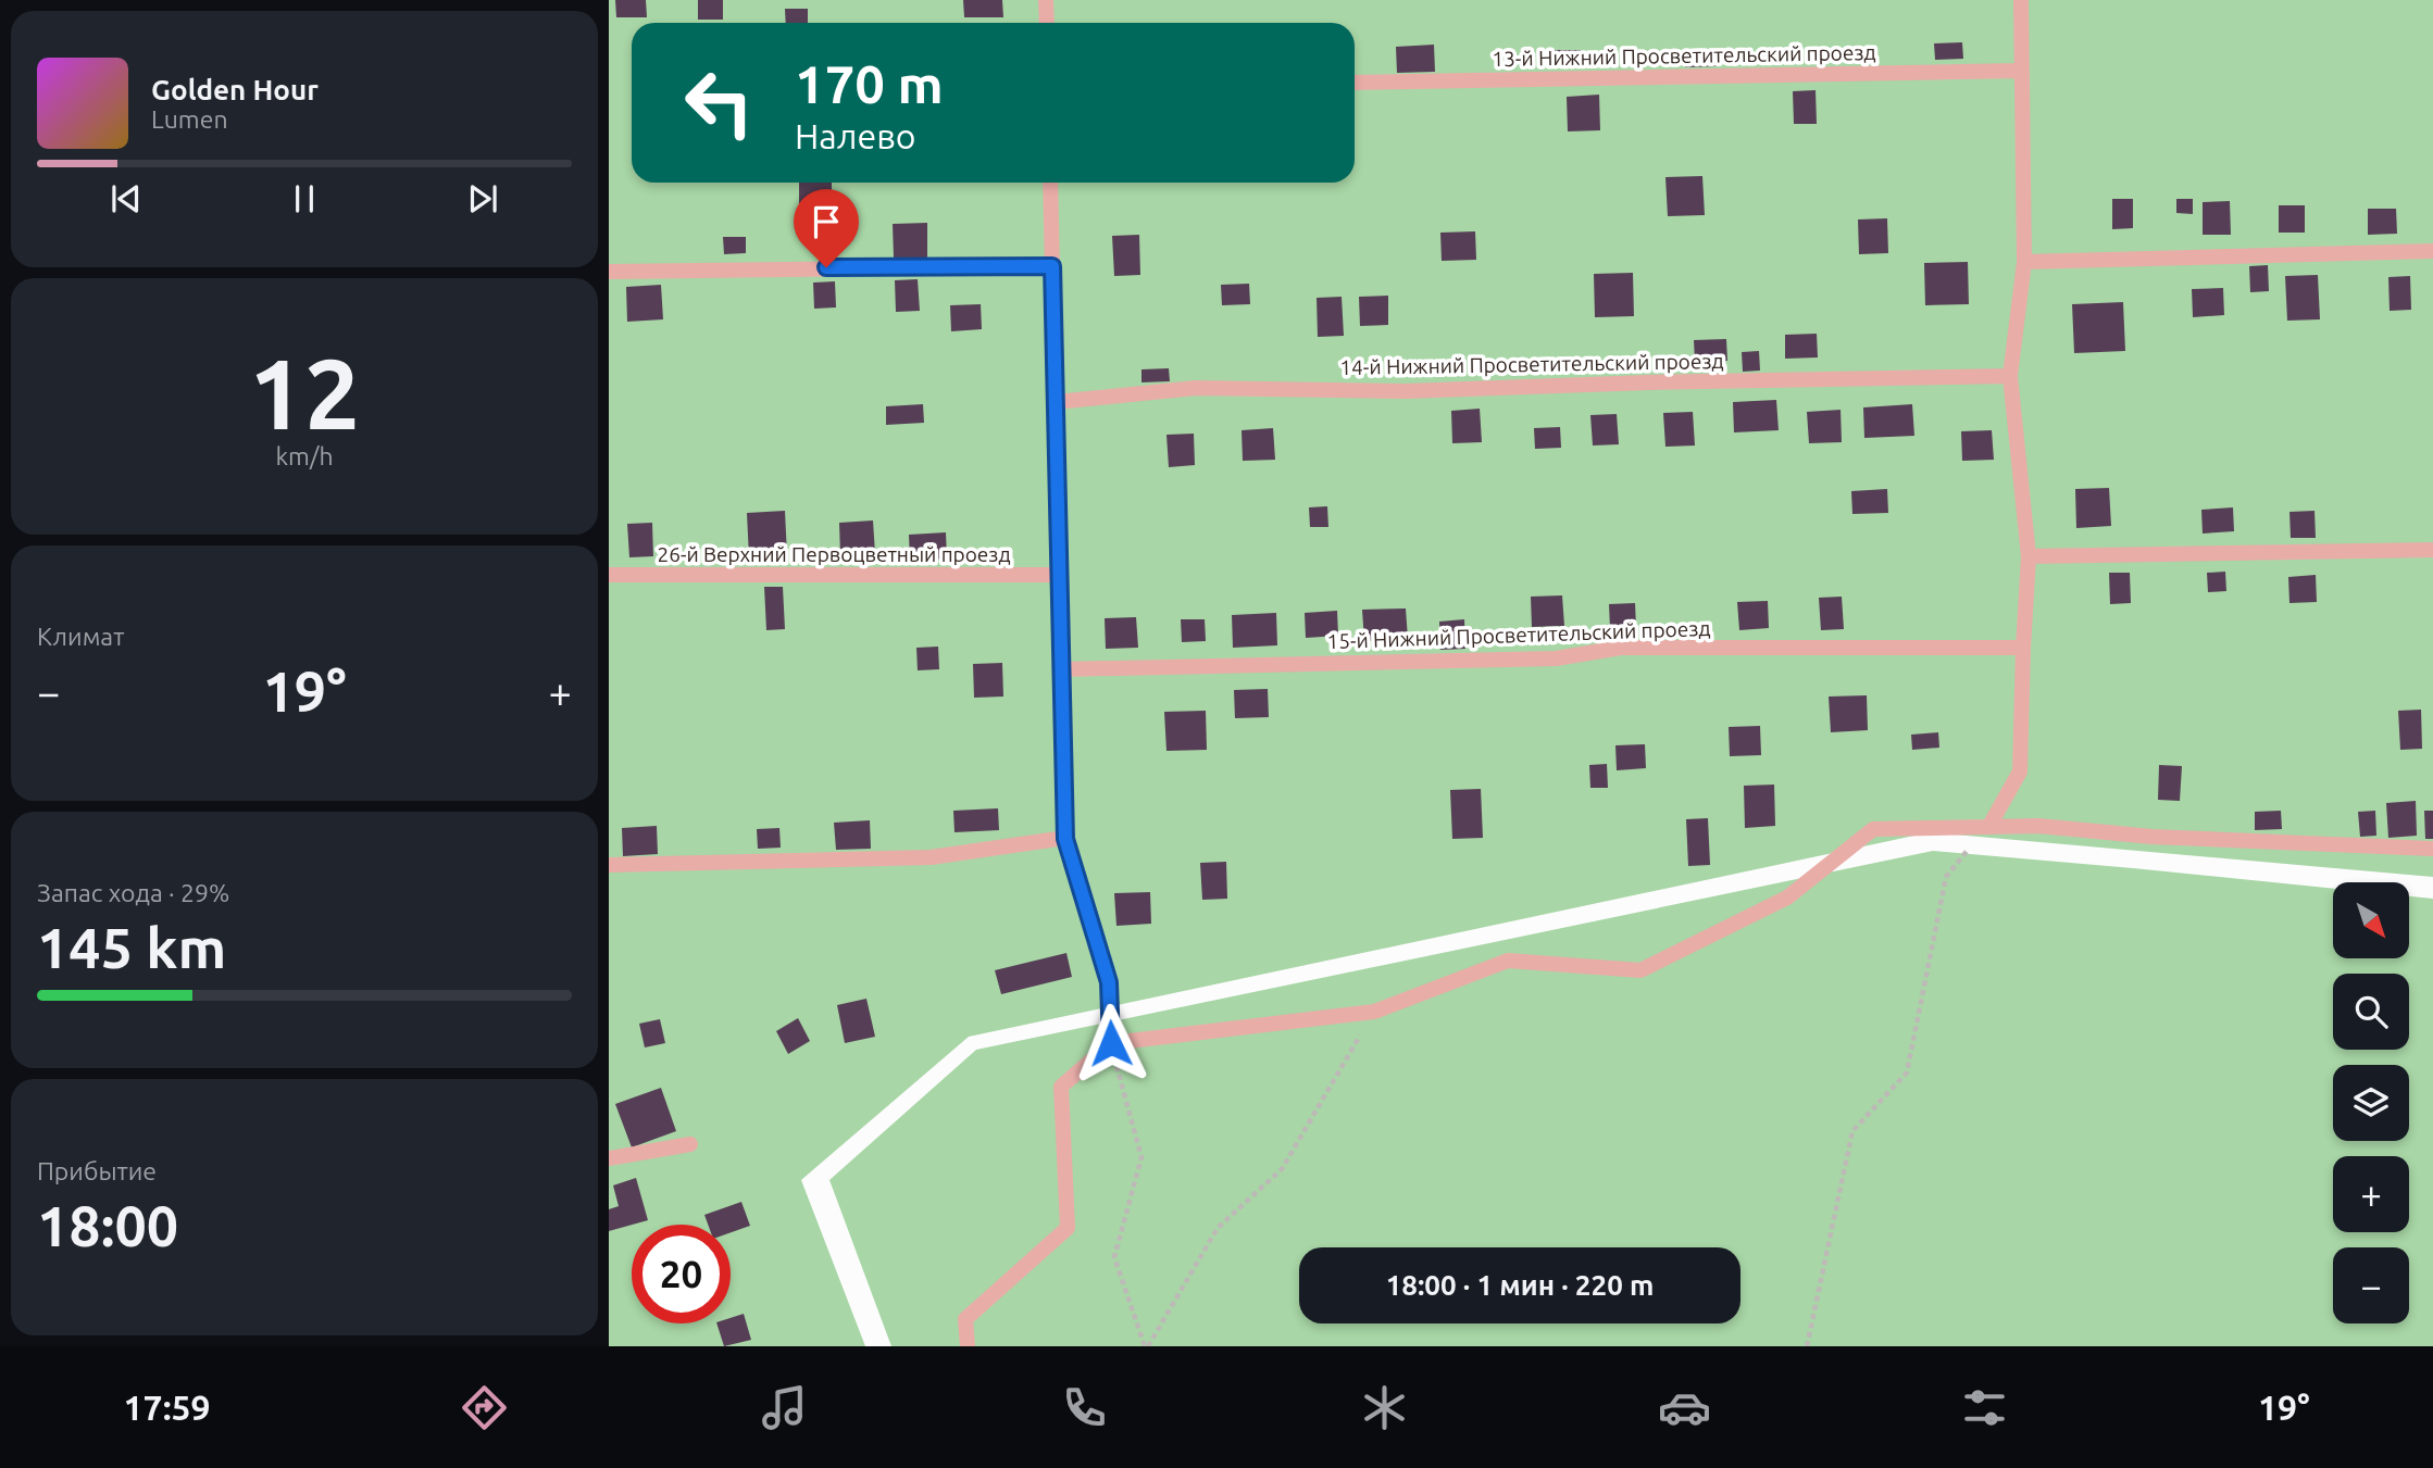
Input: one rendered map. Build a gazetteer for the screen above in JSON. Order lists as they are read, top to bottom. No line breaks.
{"streets":{"lane":["13-й Нижний Просветительский проезд","14-й Нижний Просветительский проезд","26-й Верхний Первоцветный проезд","15-й Нижний Просветительский проезд"]},"north":"bottom right","page":{"turn":["170 m","Налево"],"song":["Golden Hour","Lumen"],"tile":[["12","km/h"],"Климат",["Запас хода · 29%","145 km"],["Прибытие","18:00"]],"heat":["−","19°","+"],"map_buttons":["+","−"],"limit":"20","trip":"18:00 · 1 мин · 220 m","tabs":["17:59","19°"]}}
